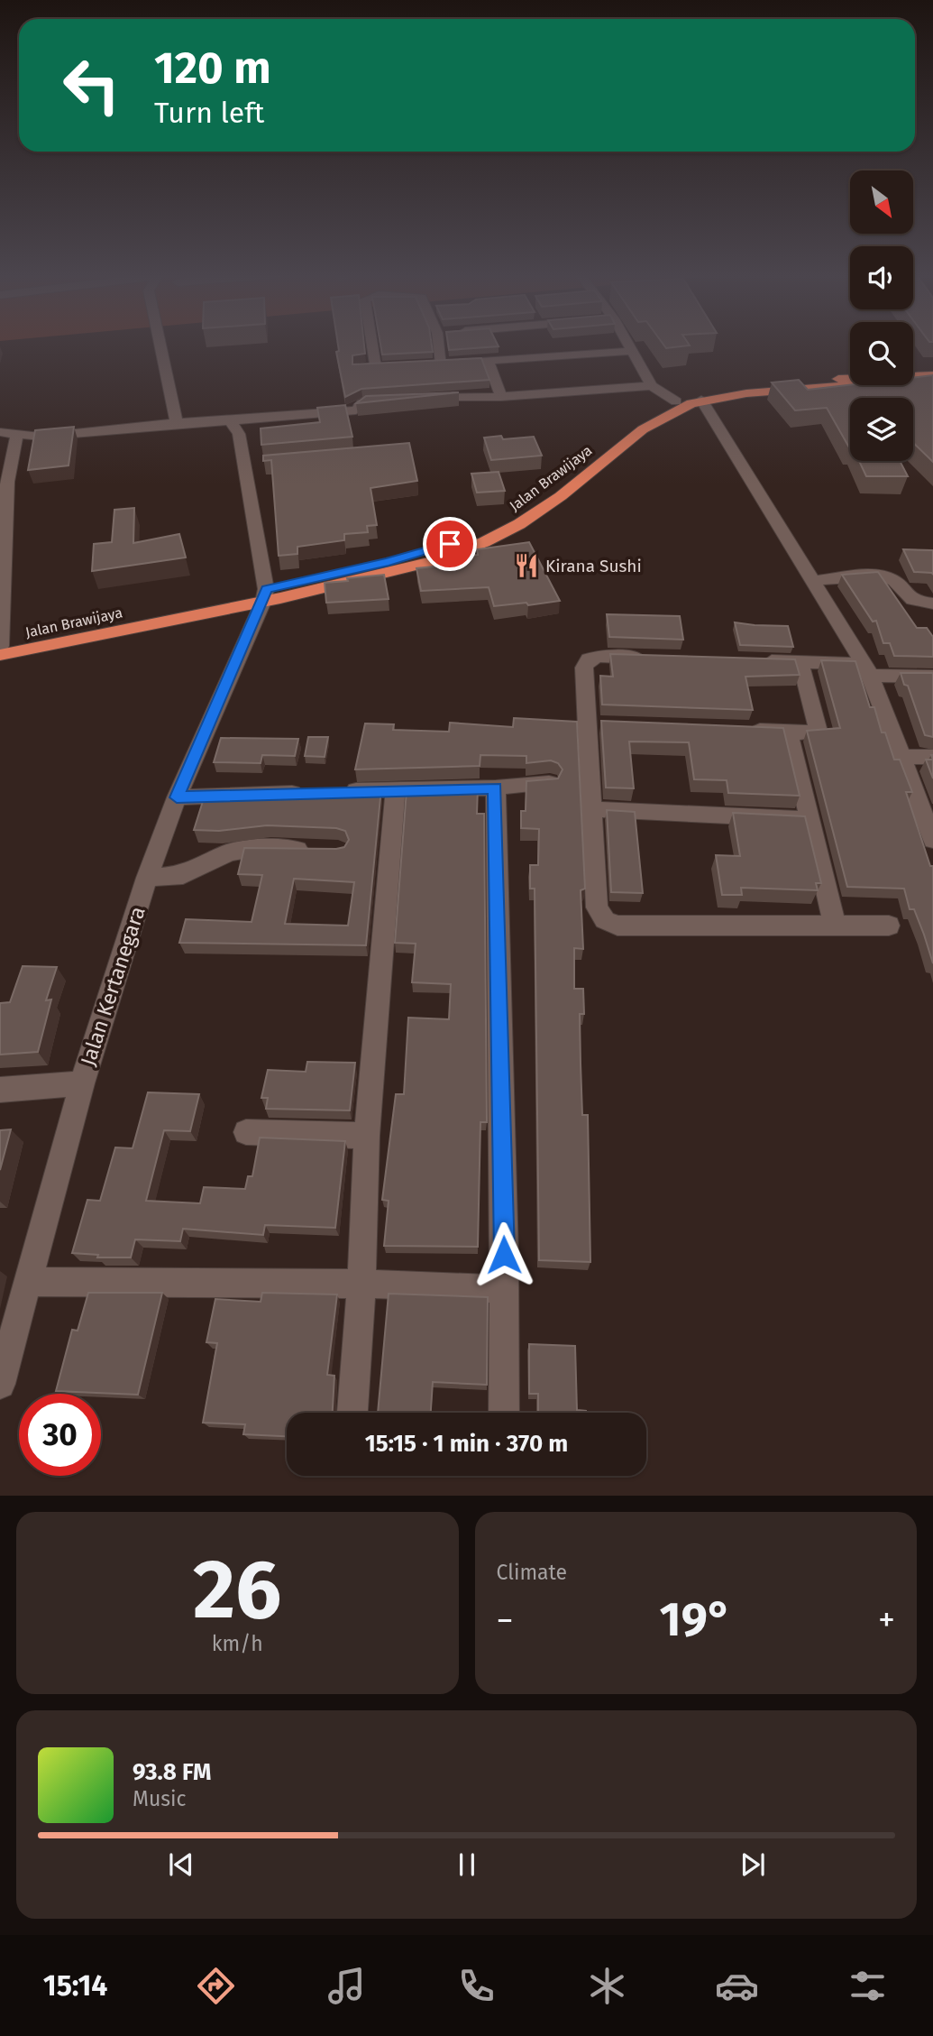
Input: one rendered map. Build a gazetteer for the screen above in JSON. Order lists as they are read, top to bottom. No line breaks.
{"streets":{"highway":["Jalan Brawijaya"],"street":["Jalan Kertanegara"]},"crossings":[["Jalan Brawijaya","Jalan Kertanegara"]],"places":{"restaurant":["Kirana Sushi"]},"north":"bottom right","page":{"turn":["120 m","Turn left"],"limit":"30","trip":"15:15 · 1 min · 370 m","tile":[["26","km/h"],"Climate"],"heat":["−","19°","+"],"song":["93.8 FM","Music"],"tabs":"15:14"}}
